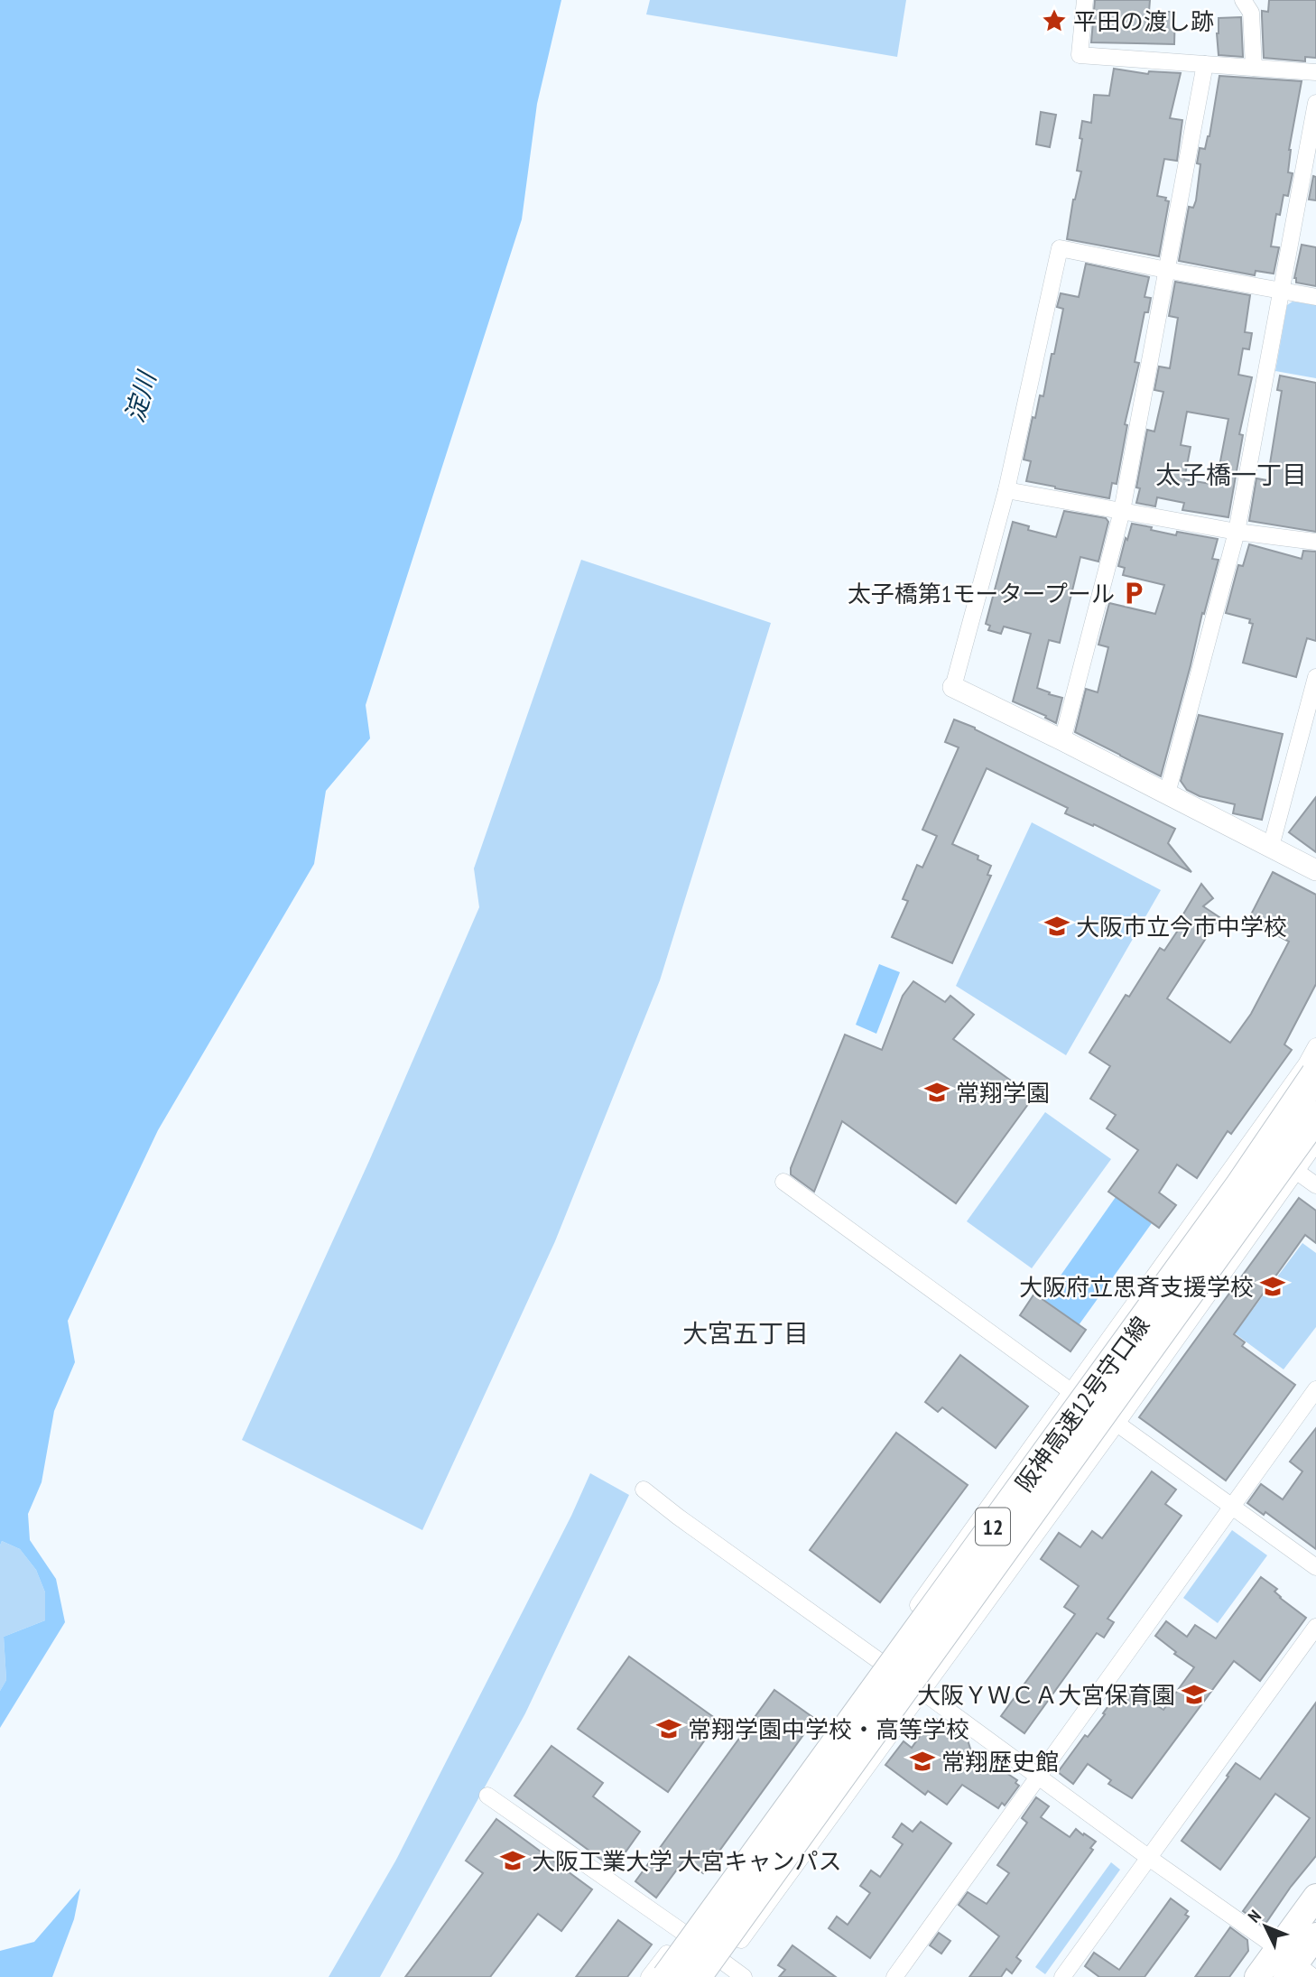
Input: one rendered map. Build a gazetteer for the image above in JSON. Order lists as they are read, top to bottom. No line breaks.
{"streets":{"highway":["阪神高速12号守口線","12"]},"districts":["太子橋一丁目","大宮五丁目"],"water":["淀川"],"places":{"place":["平田の渡し跡"],"parking":["太子橋第1モータープール"],"school or university":["大阪市立今市中学校","常翔学園","大阪府立思斉支援学校","大阪ＹＷＣＡ大宮保育園","常翔学園中学校・高等学校","常翔歴史館","大阪工業大学 大宮キャンパス"]},"north":"top left"}
